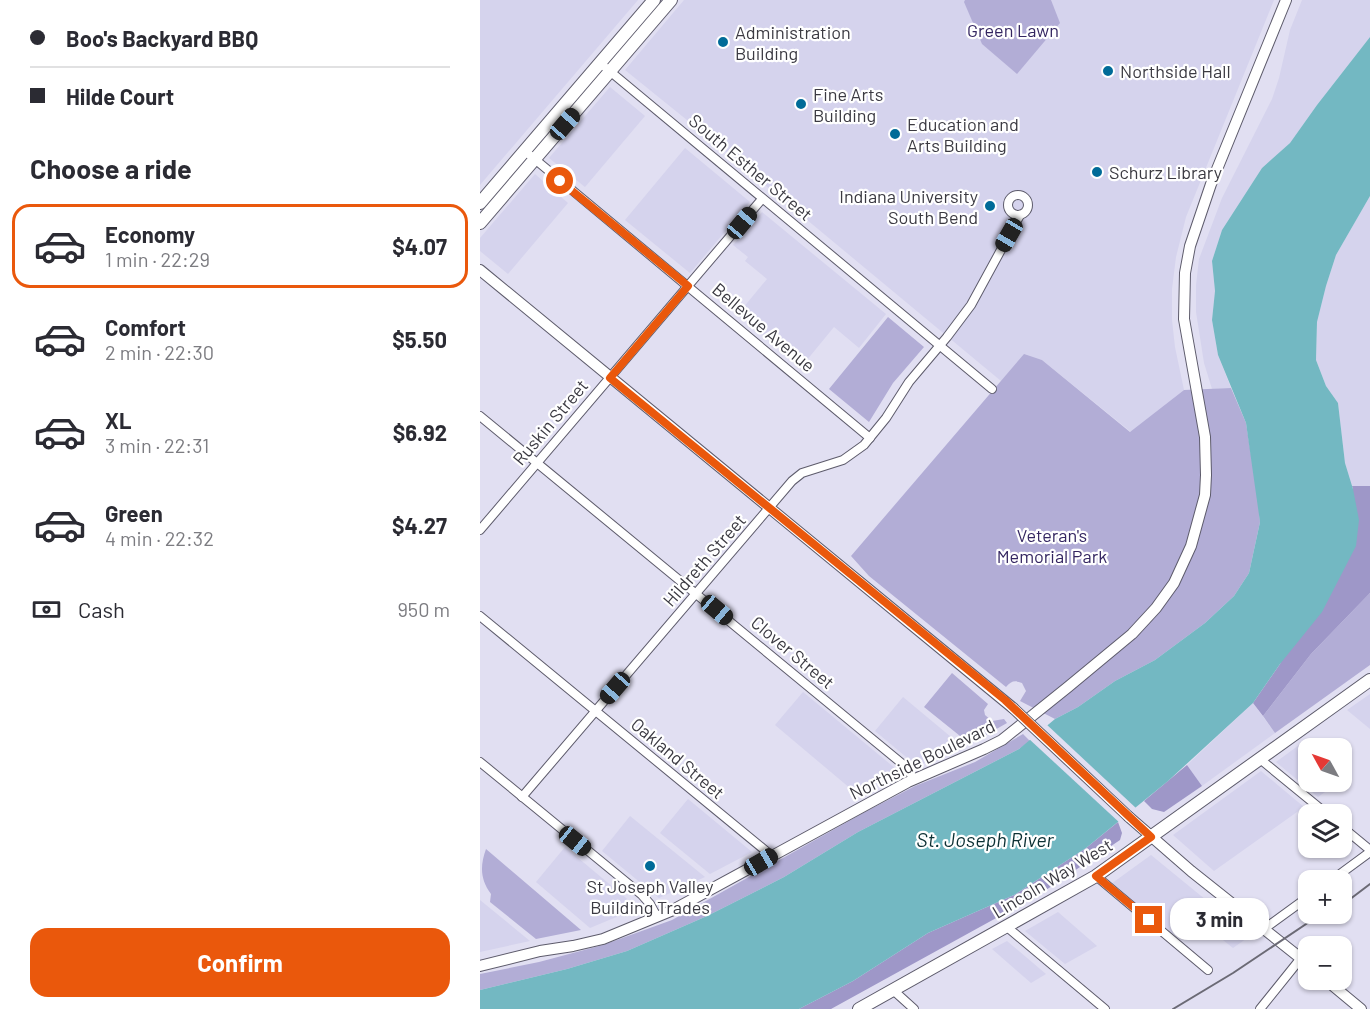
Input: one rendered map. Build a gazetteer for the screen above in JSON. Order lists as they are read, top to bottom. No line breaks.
{"streets":{"main road":["Lincoln Way West"],"street":["South Esther Street","Bellevue Avenue","Ruskin Street","Hildreth Street","Clover Street","Oakland Street","Northside Boulevard"]},"crossings":[["South Esther Street","Ruskin Street"],["South Esther Street","Hildreth Street"],["Bellevue Avenue","Ruskin Street"],["Bellevue Avenue","Hildreth Street"],["Ruskin Street","Clover Street"],["Hildreth Street","Clover Street"],["Hildreth Street","Oakland Street"],["Clover Street","Northside Boulevard"],["Oakland Street","Northside Boulevard"]],"water":["St. Joseph River"],"parks":["Green Lawn","Veteran's Memorial Park"],"places":["Administration Building","Northside Hall","Fine Arts Building","Education and Arts Building","Schurz Library","Indiana University South Bend","St Joseph Valley Building Trades"],"north":"top left","page":{"banner":["Boo's Backyard BBQ","Hilde Court"],"heading":"Choose a ride","list":[{"name":"Economy","note":"1 min · 22:29","value":"$4.07"},{"name":"Comfort","note":"2 min · 22:30","value":"$5.50"},{"name":"XL","note":"3 min · 22:31","value":"$6.92"},{"name":"Green","note":"4 min · 22:32","value":"$4.27"}],"pay":["Cash","950 m"],"map_buttons":["+","−"],"bubble":"3 min","buttons":"Confirm"}}
